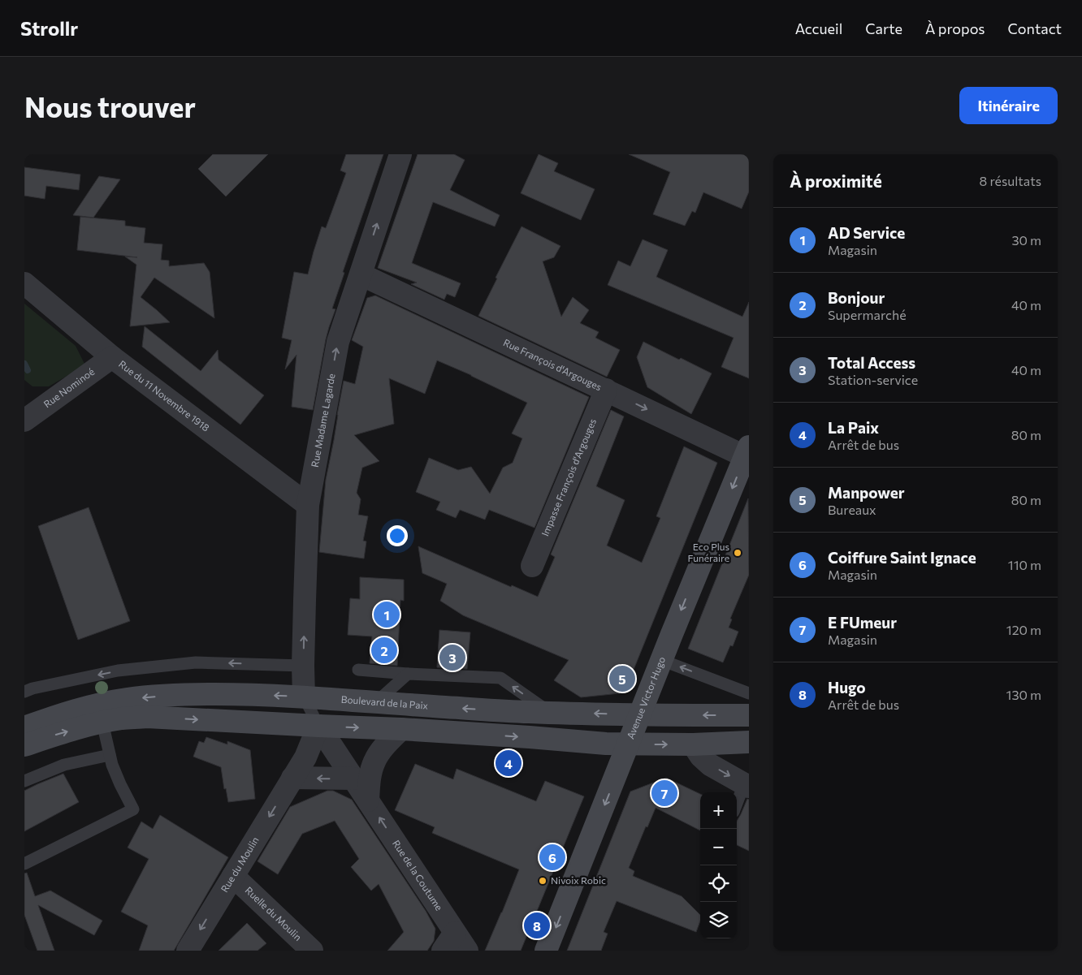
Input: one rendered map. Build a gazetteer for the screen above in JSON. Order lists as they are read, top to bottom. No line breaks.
{"streets":{"main road":["Avenue Victor Hugo","Boulevard de la Paix"],"street":["Rue François d'Argouges","Rue Nominoé","Rue du 11 Novembre 1918","Rue Madame Lagarde","Impasse François d'Argouges","Rue du Moulin","Rue de la Coutume","Ruelle du Moulin"]},"crossings":[["Rue François d'Argouges","Rue Madame Lagarde"],["Rue François d'Argouges","Impasse François d'Argouges"],["Rue François d'Argouges","Avenue Victor Hugo"],["Rue Nominoé","Rue du 11 Novembre 1918"],["Rue du 11 Novembre 1918","Rue Madame Lagarde"],["Rue Madame Lagarde","Boulevard de la Paix"],["Avenue Victor Hugo","Boulevard de la Paix"],["Rue du Moulin","Rue de la Coutume"],["Rue du Moulin","Ruelle du Moulin"]],"one_way":["Rue François d'Argouges","Rue Madame Lagarde","Avenue Victor Hugo","Rue du Moulin","Rue de la Coutume"],"places":["Eco Plus Funéraire","Nivoix Robic"],"page":{"header":"Strollr","nav":["Accueil","Carte","À propos","Contact"],"buttons":"Itinéraire","title":"Nous trouver","heading":["À proximité","8 résultats"],"list":[{"mark":"1","name":"AD Service","note":"Magasin","value":"30 m"},{"mark":"2","name":"Bonjour","note":"Supermarché","value":"40 m"},{"mark":"3","name":"Total Access","note":"Station-service","value":"40 m"},{"mark":"4","name":"La Paix","note":"Arrêt de bus","value":"80 m"},{"mark":"5","name":"Manpower","note":"Bureaux","value":"80 m"},{"mark":"6","name":"Coiffure Saint Ignace","note":"Magasin","value":"110 m"},{"mark":"7","name":"E FUmeur","note":"Magasin","value":"120 m"},{"mark":"8","name":"Hugo","note":"Arrêt de bus","value":"130 m"}],"pins":["1","2","3","5","4","7","6","8"],"map_buttons":["+","−"]}}
